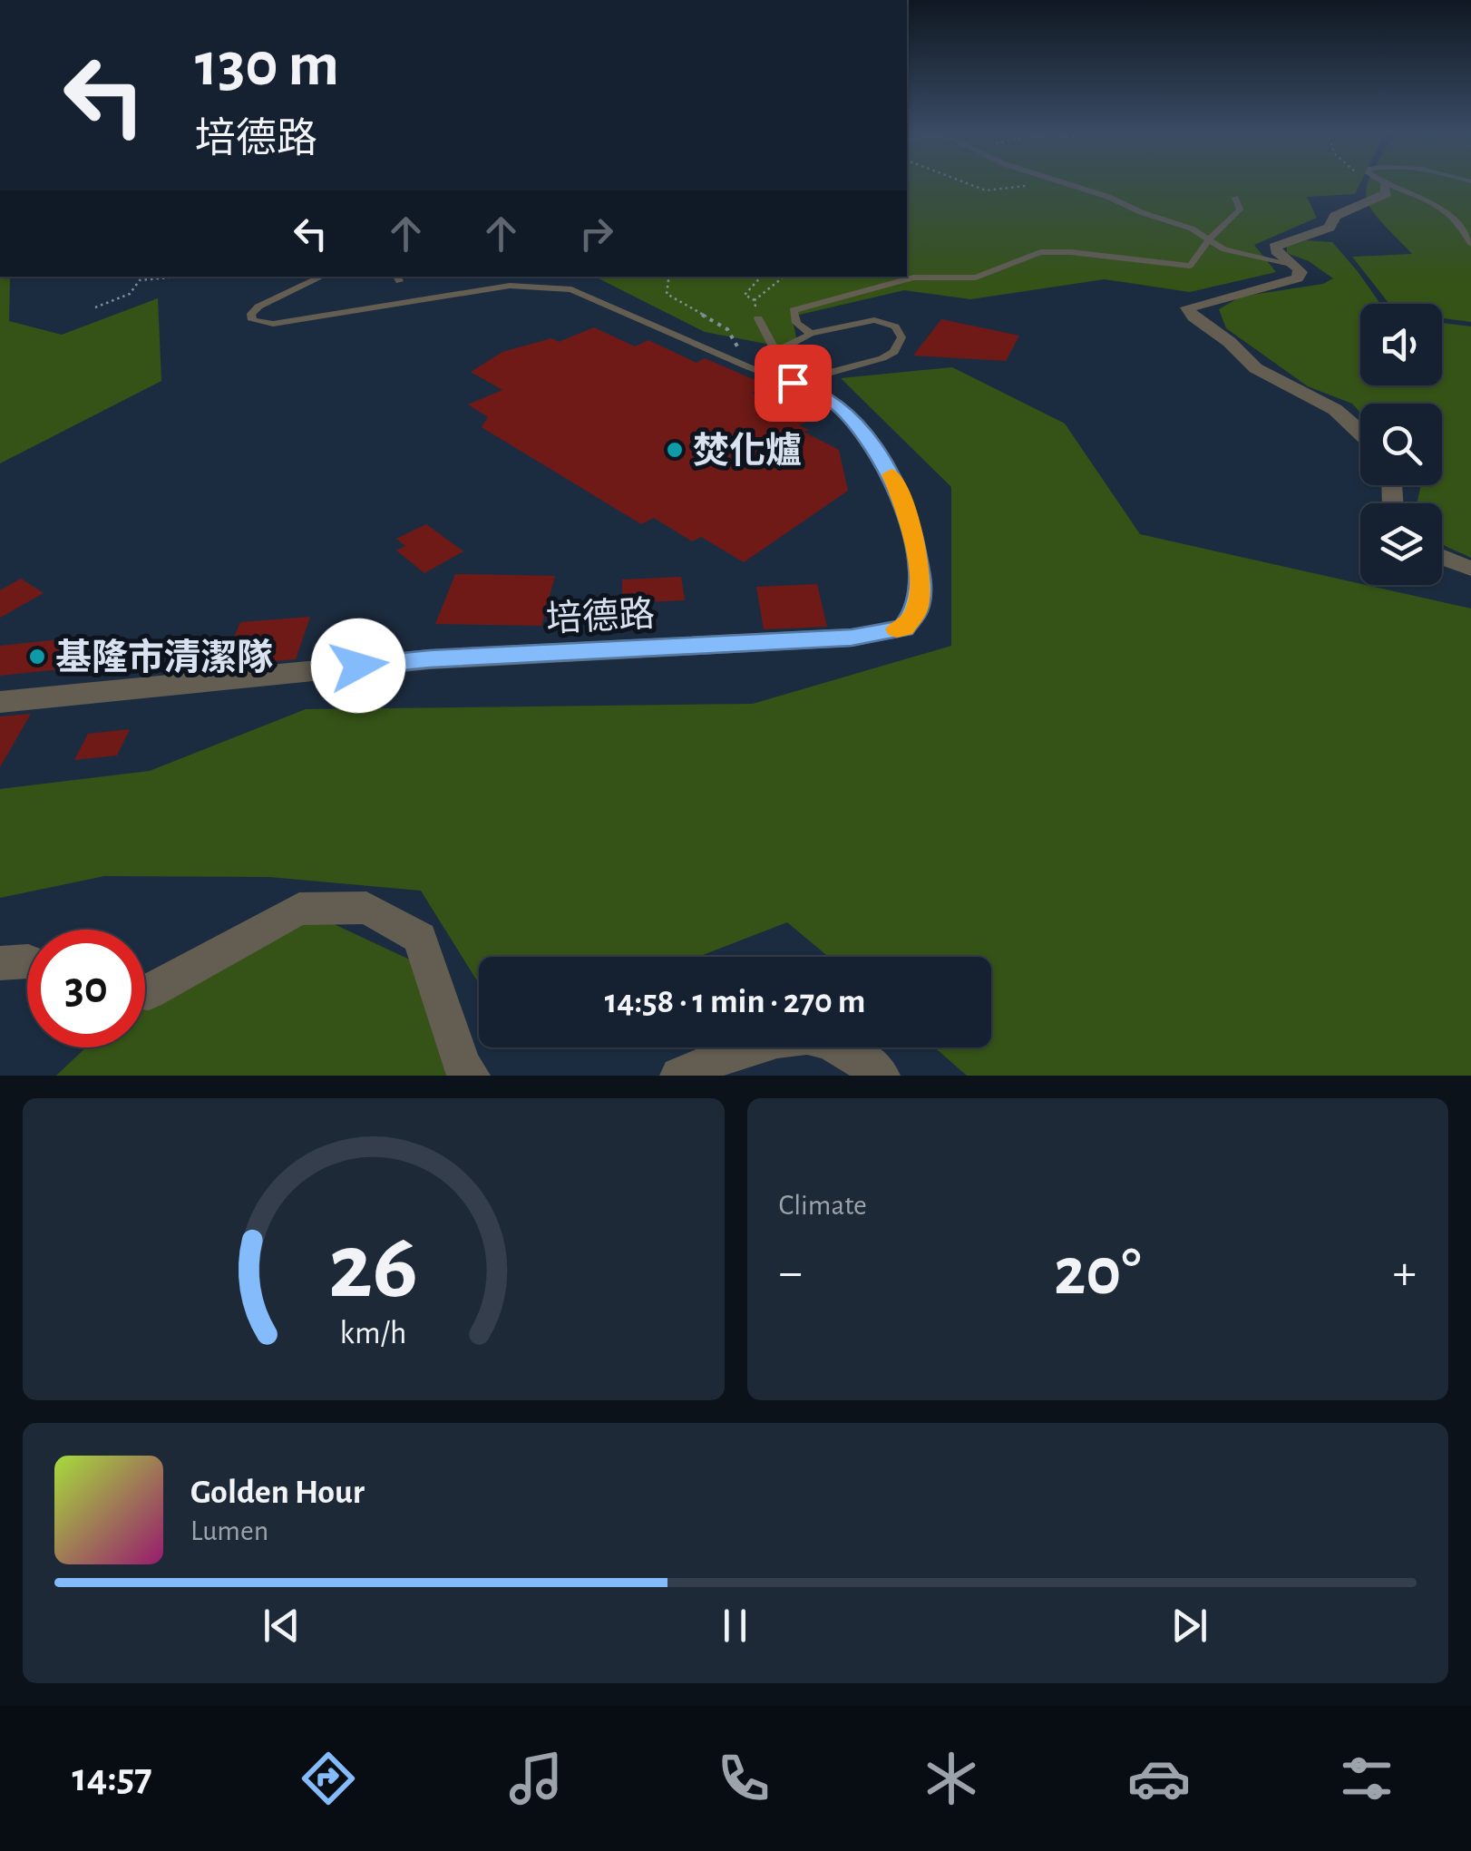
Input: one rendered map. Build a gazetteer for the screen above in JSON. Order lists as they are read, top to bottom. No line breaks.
{"streets":{"street":["培德路"]},"places":["焚化爐","基隆市清潔隊"],"page":{"turn":["130 m","培德路"],"limit":"30","trip":"14:58 · 1 min · 270 m","tile":"Climate","heat":["−","20°","+"],"song":["Golden Hour","Lumen"],"tabs":"14:57","gauge":["26","km/h"]}}
